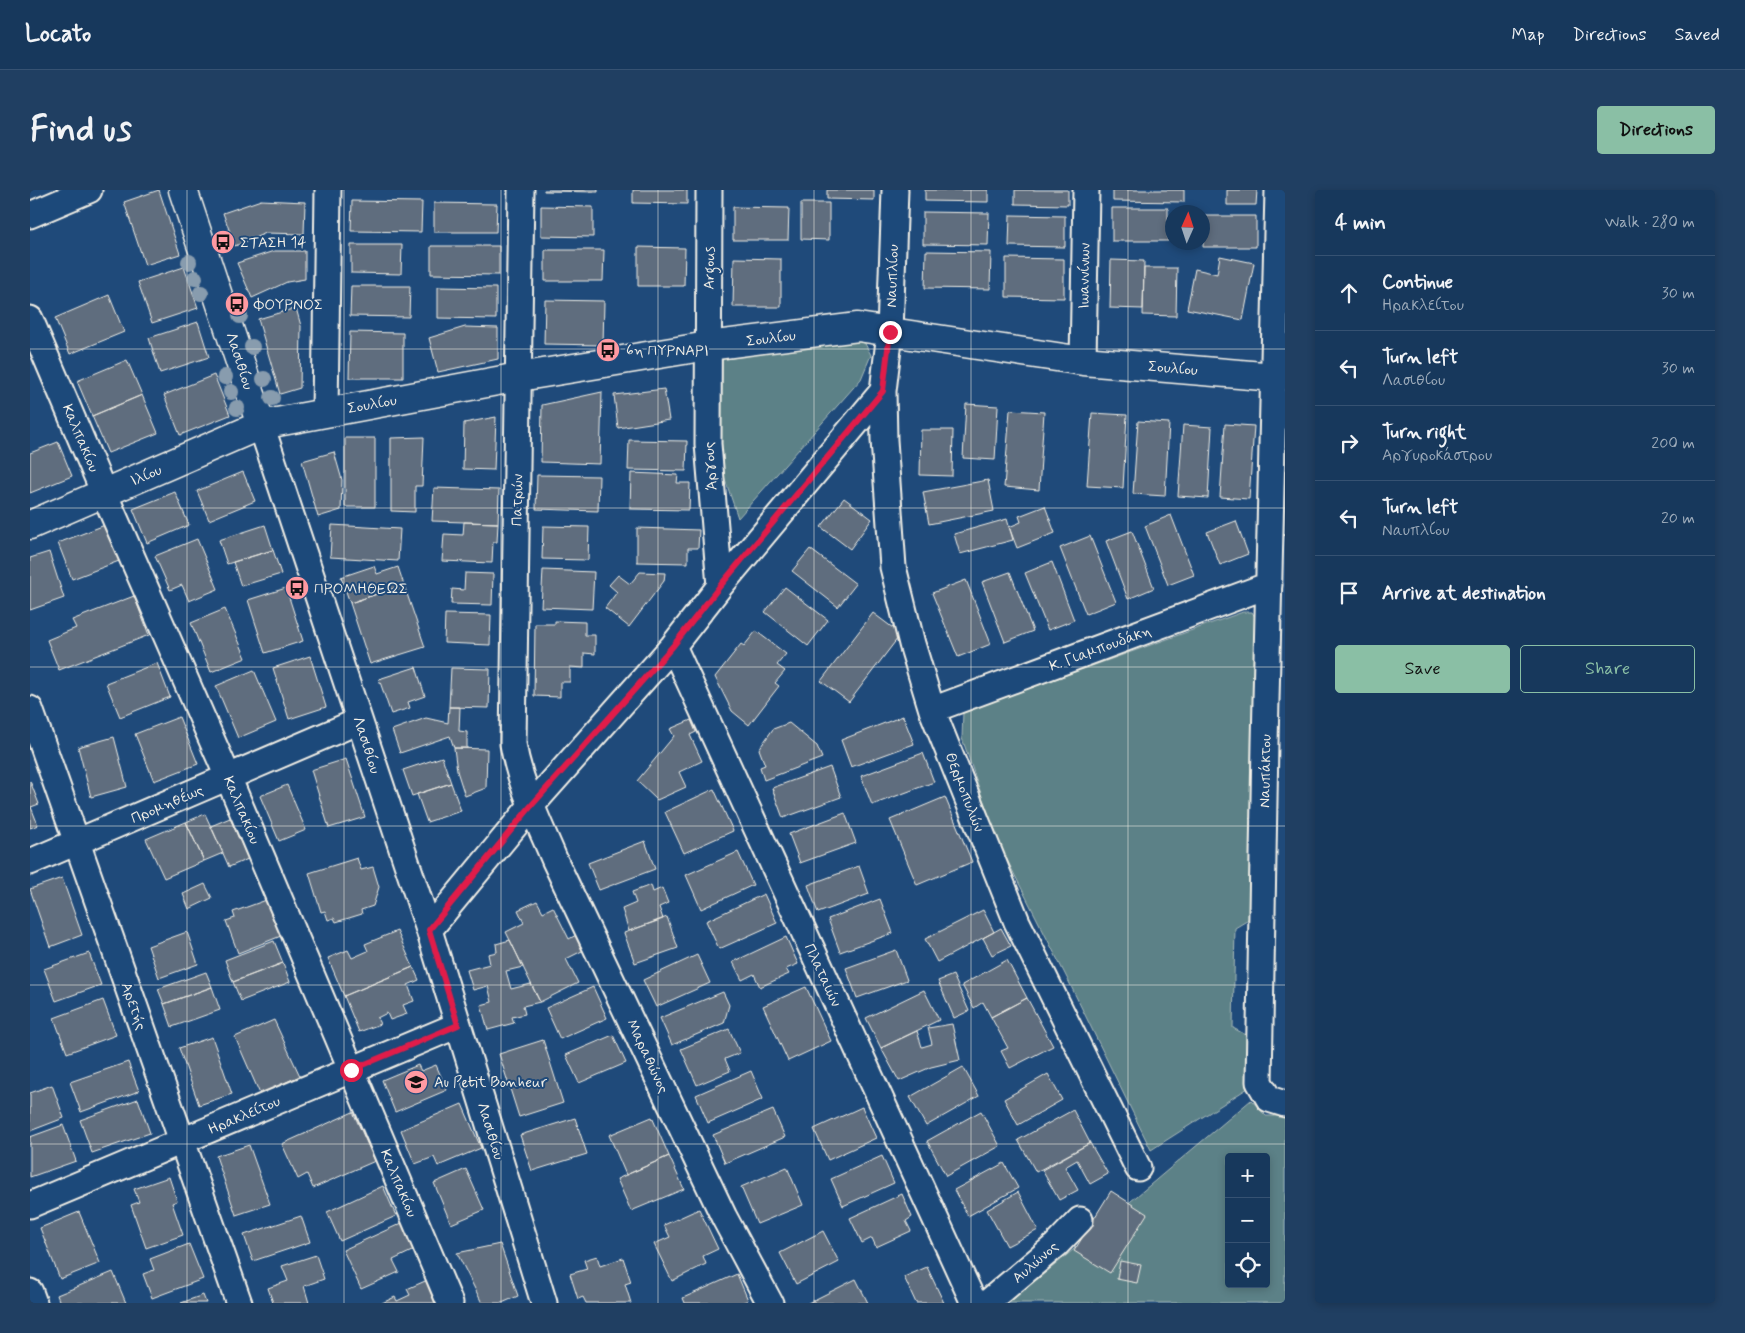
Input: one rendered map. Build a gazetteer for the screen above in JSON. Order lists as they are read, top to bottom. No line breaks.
{"streets":{"street":["Argous","Ναυπλίου","Ιωαννίνων","Σουλίου","Λασιθίου","Καλπακίου","Άργους","Ιλίου","Πατρών","Κ. Γιαμπουδάκη","Ναυπάκτου","Θερμοπυλών","Προμηθέως","Πλαταιών","Αρετής","Μαραθώνος","Ηρακλείτου","Αυλώνος"]},"crossings":[["Argous","Σουλίου"],["Argous","Άργους"],["Ναυπλίου","Σουλίου"],["Ναυπλίου","Θερμοπυλών"],["Ιωαννίνων","Σουλίου"],["Σουλίου","Λασιθίου"],["Σουλίου","Άργους"],["Σουλίου","Ιλίου"],["Σουλίου","Πατρών"],["Σουλίου","Ναυπάκτου"],["Λασιθίου","Ιλίου"],["Λασιθίου","Προμηθέως"],["Λασιθίου","Ηρακλείτου"],["Καλπακίου","Ιλίου"],["Καλπακίου","Προμηθέως"],["Καλπακίου","Ηρακλείτου"],["Πατρών","Μαραθώνος"],["Κ. Γιαμπουδάκη","Ναυπάκτου"],["Κ. Γιαμπουδάκη","Θερμοπυλών"],["Προμηθέως","Αρετής"],["Αρετής","Ηρακλείτου"]],"places":{"bus stop":["ΣΤΑΣΗ 14","ΦΟΥΡΝΟΣ","6η ΠΥΡΝΑΡΙ","ΠΡΟΜΗΘΕΩΣ"],"school or university":["Au Petit Bonheur"]},"north":"top","page":{"header":"Locato","nav":["Map","Directions","Saved"],"buttons":["Directions",["Save","Share"]],"title":"Find us","heading":["4 min","Walk · 280 m"],"list":[["Continue","Ηρακλείτου","30 m"],["Turn left","Λασιθίου","30 m"],["Turn right","Αργυροκάστρου","200 m"],["Turn left","Ναυπλίου","20 m"],"Arrive at destination"],"map_buttons":["+","−"]}}
